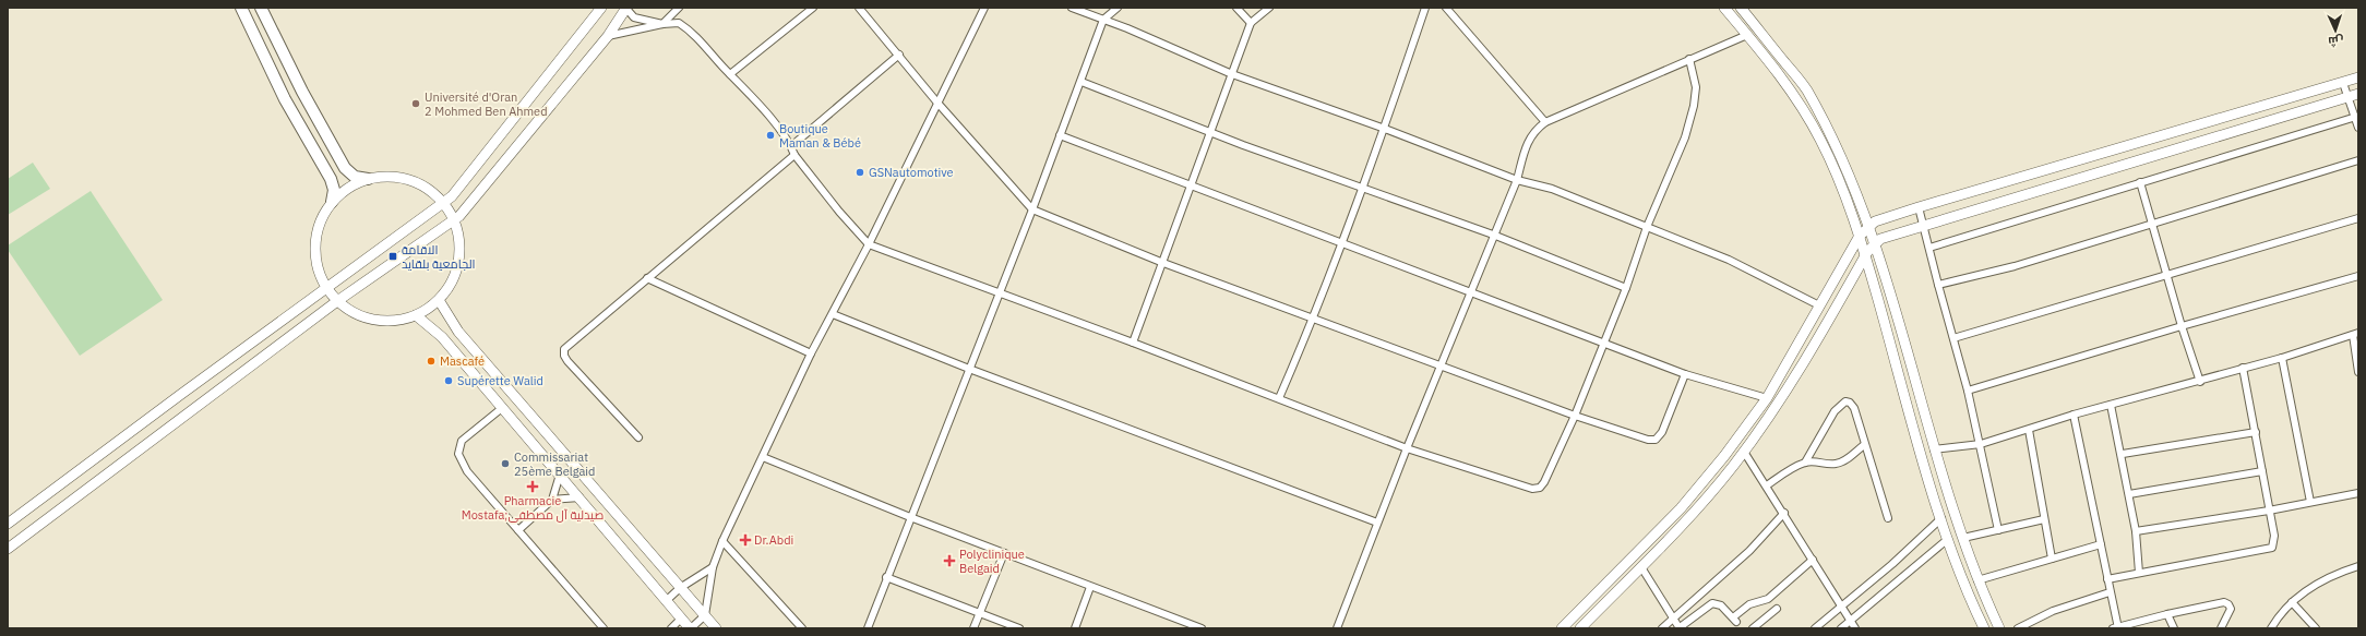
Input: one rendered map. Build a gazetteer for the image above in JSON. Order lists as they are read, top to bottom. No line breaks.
{"places":{"other":["Université d'Oran 2 Mohmed Ben Ahmed","Boutique Maman & Bébé","GSNautomotive","Mascafé","Supérette Walid","Commissariat 25ème Belgaid"],"transit":["الاقامة الجامعية بلقايد"],"health":["Pharmacie Mostafa;صيدلية آل مصطفى","Dr.Abdi","Polyclinique Belgaid"]},"north":"bottom"}
